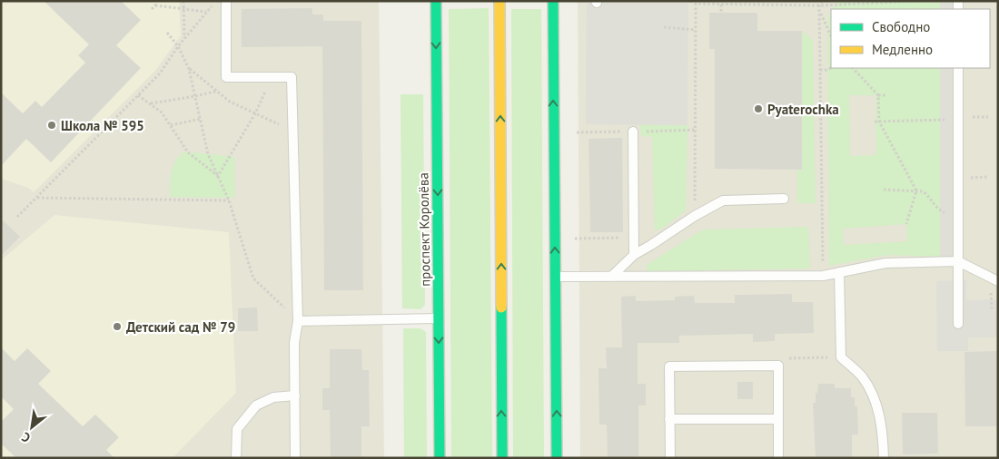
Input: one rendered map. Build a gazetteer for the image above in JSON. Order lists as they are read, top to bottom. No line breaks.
{"streets":{"street":["проспект Королёва"]},"places":["Pyaterochka","Школа № 595","Детский сад № 79"],"legend":["Свободно","Медленно"],"north":"bottom left"}
